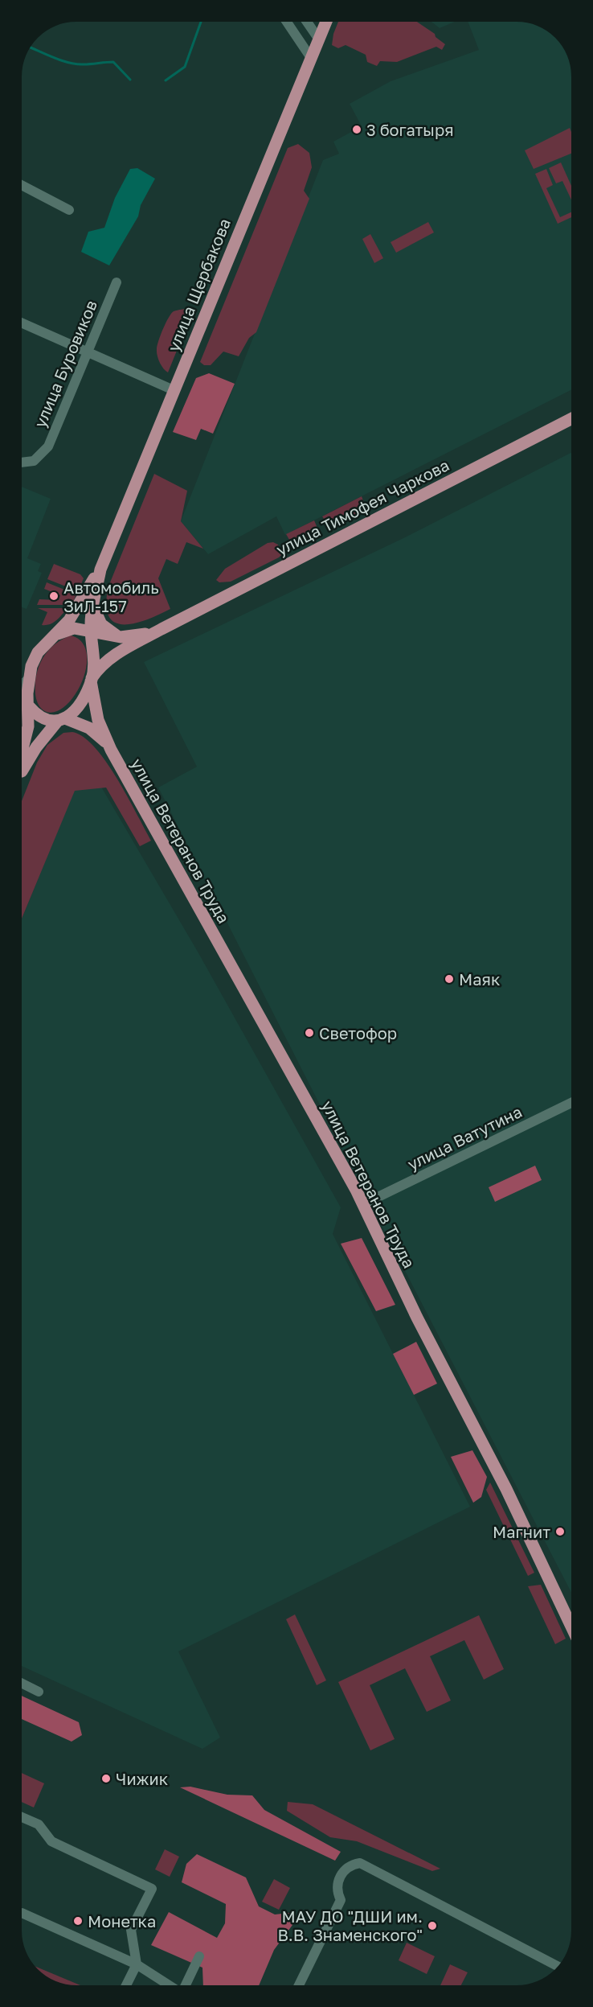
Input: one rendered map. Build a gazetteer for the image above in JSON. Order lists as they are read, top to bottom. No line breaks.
{"streets":{"main road":["улица Щербакова","улица Тимофея Чаркова","улица Ветеранов Труда"],"street":["улица Буровиков","улица Ватутина"]},"crossings":[["улица Ветеранов Труда","улица Ватутина"]],"places":["3 богатыря","Автомобиль ЗиЛ-157","Маяк","Светофор","Магнит","Чижик","Монетка","МАУ ДО \"ДШИ им. В.В. Знаменского\""]}
